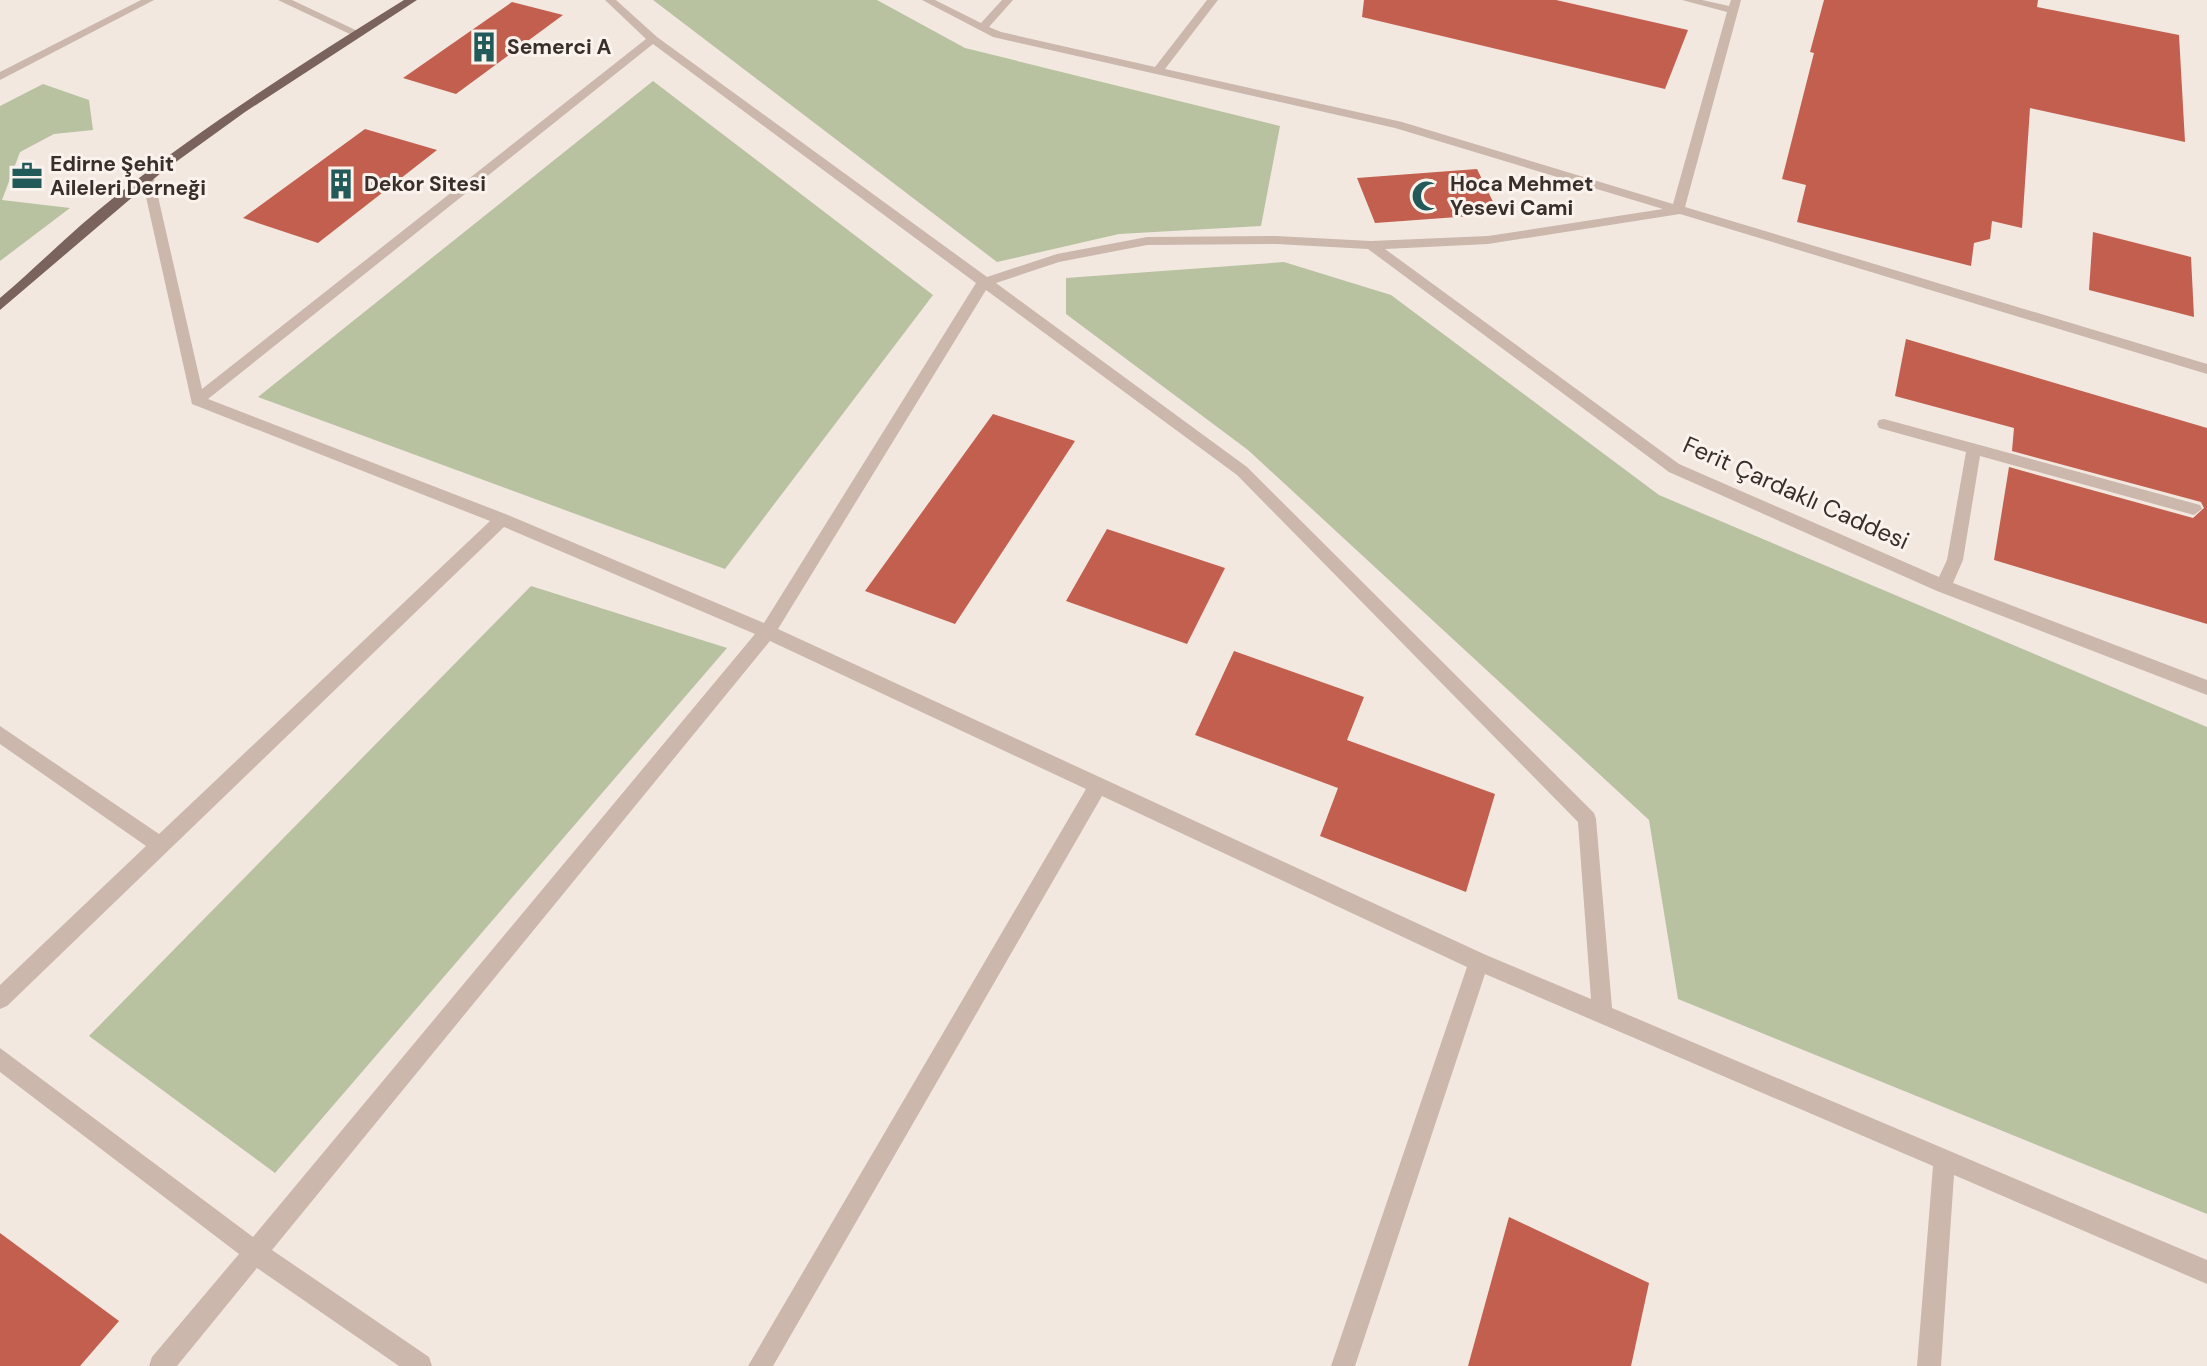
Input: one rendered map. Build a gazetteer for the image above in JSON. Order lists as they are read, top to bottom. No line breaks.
{"streets":{"street":["Ferit Çardaklı Caddesi"]},"places":{"building":["Semerci A","Dekor Sitesi"],"office":["Edirne Şehit Aileleri Derneği"],"mosque":["Hoca Mehmet Yesevi Cami"]}}
